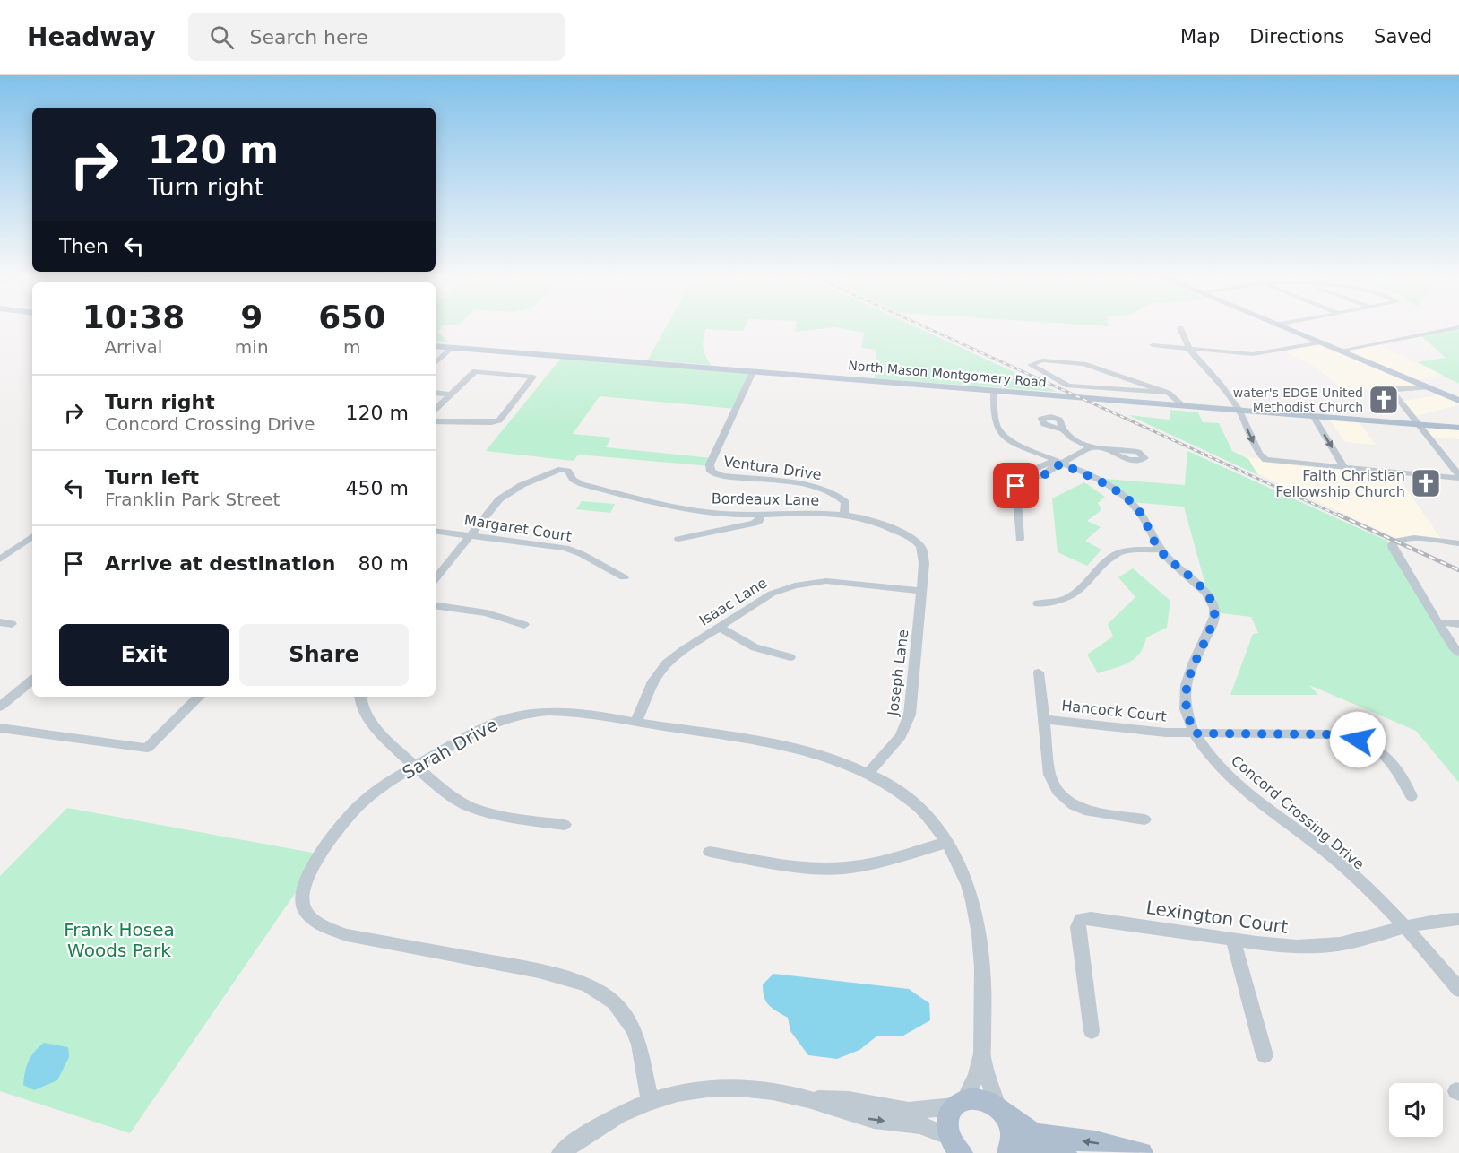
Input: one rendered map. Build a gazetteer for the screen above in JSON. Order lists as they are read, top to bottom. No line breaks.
{"streets":{"main road":["North Mason Montgomery Road"],"street":["Ventura Drive","Bordeaux Lane","Margaret Court","Isaac Lane","Joseph Lane","Hancock Court","Sarah Drive","Concord Crossing Drive","Lexington Court"]},"crossings":[["North Mason Montgomery Road","Ventura Drive"],["North Mason Montgomery Road","Concord Crossing Drive"],["Ventura Drive","Bordeaux Lane"],["Bordeaux Lane","Margaret Court"],["Bordeaux Lane","Joseph Lane"],["Isaac Lane","Joseph Lane"],["Isaac Lane","Sarah Drive"],["Joseph Lane","Sarah Drive"],["Hancock Court","Concord Crossing Drive"],["Concord Crossing Drive","Lexington Court"]],"parks":["Frank Hosea Woods Park"],"places":{"church":["water's EDGE United Methodist Church","Faith Christian Fellowship Church"]},"page":{"header":"Headway","search":"Search here","nav":["Map","Directions","Saved"],"turn":["120 m","Turn right"],"then":"Then","eta":["10:38","Arrival","9","min","650","m"],"list":[{"name":"Turn right","note":"Concord Crossing Drive","value":"120 m"},{"name":"Turn left","note":"Franklin Park Street","value":"450 m"},{"name":"Arrive at destination","value":"80 m"}],"buttons":["Exit","Share"]}}
